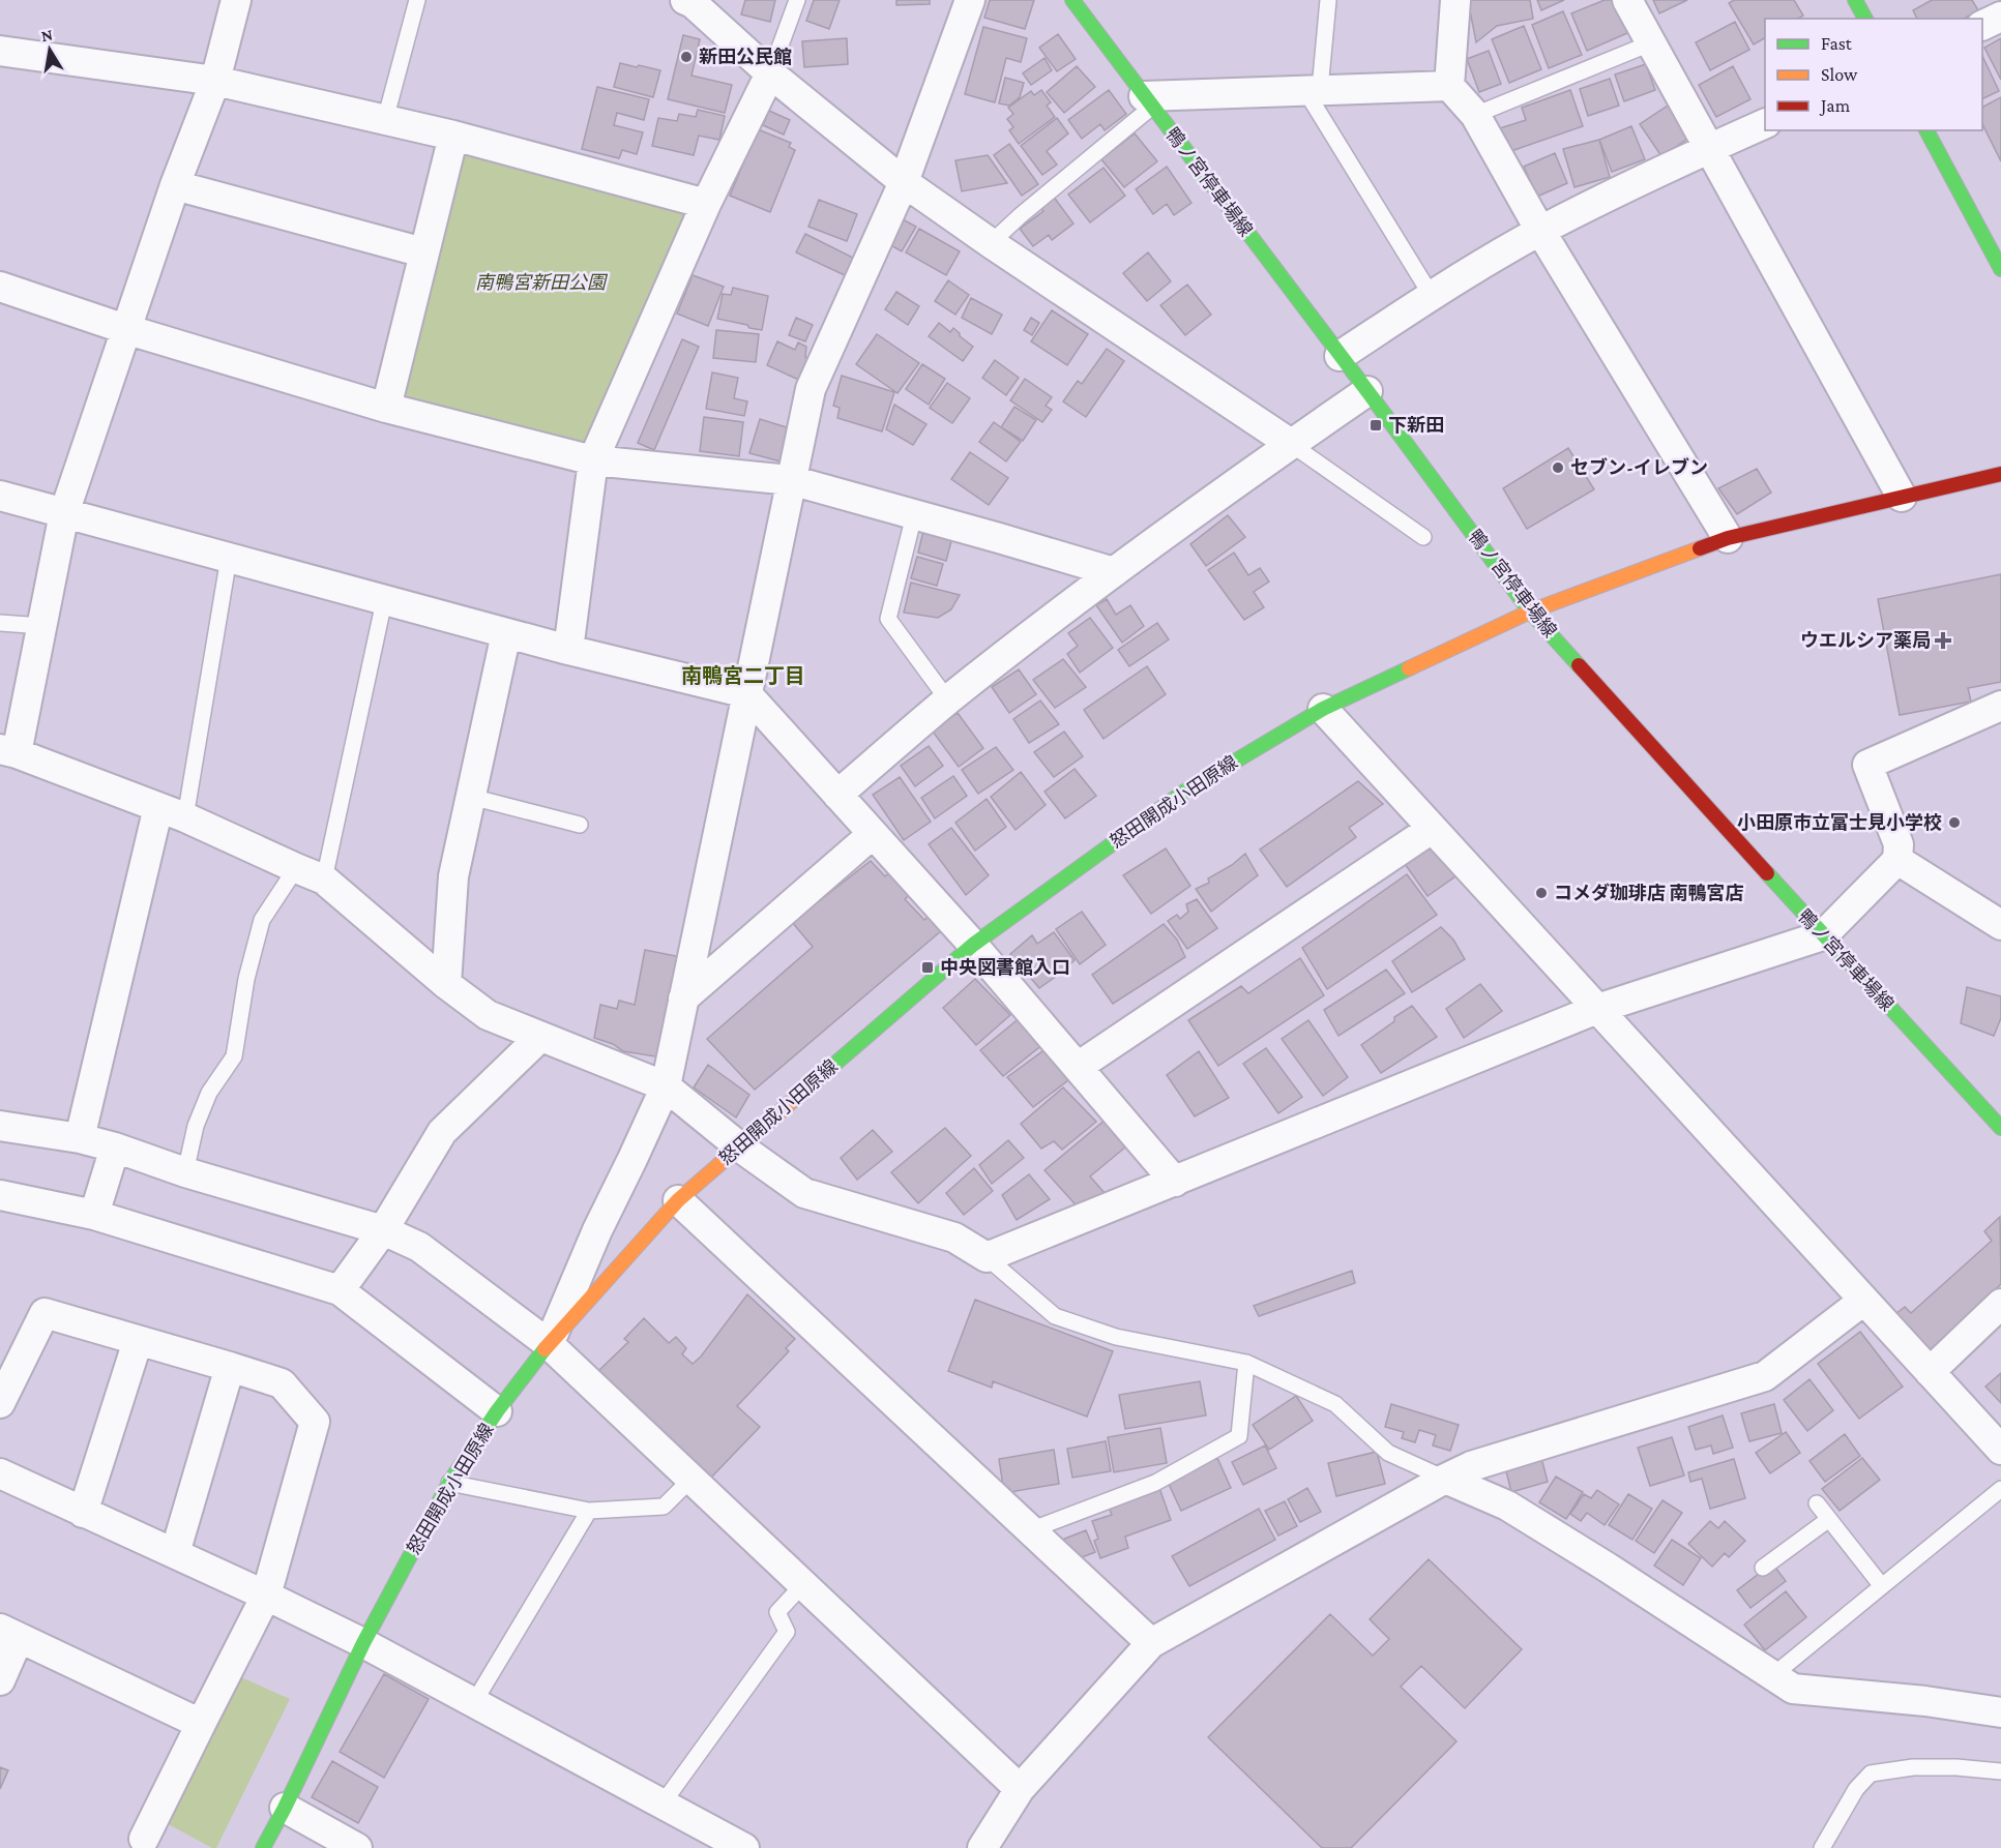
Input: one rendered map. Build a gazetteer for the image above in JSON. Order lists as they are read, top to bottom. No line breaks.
{"streets":{"main road":["鴨ノ宮停車場線","怒田開成小田原線"]},"crossings":[["鴨ノ宮停車場線","怒田開成小田原線"]],"districts":["南鴨宮二丁目"],"parks":["南鴨宮新田公園"],"places":{"other":["新田公民館","セブン-イレブン","小田原市立富士見小学校","コメダ珈琲店 南鴨宮店"],"transit":["下新田","中央図書館入口"],"health":["ウエルシア薬局"]},"legend":["Fast","Slow","Jam"],"north":"top"}
